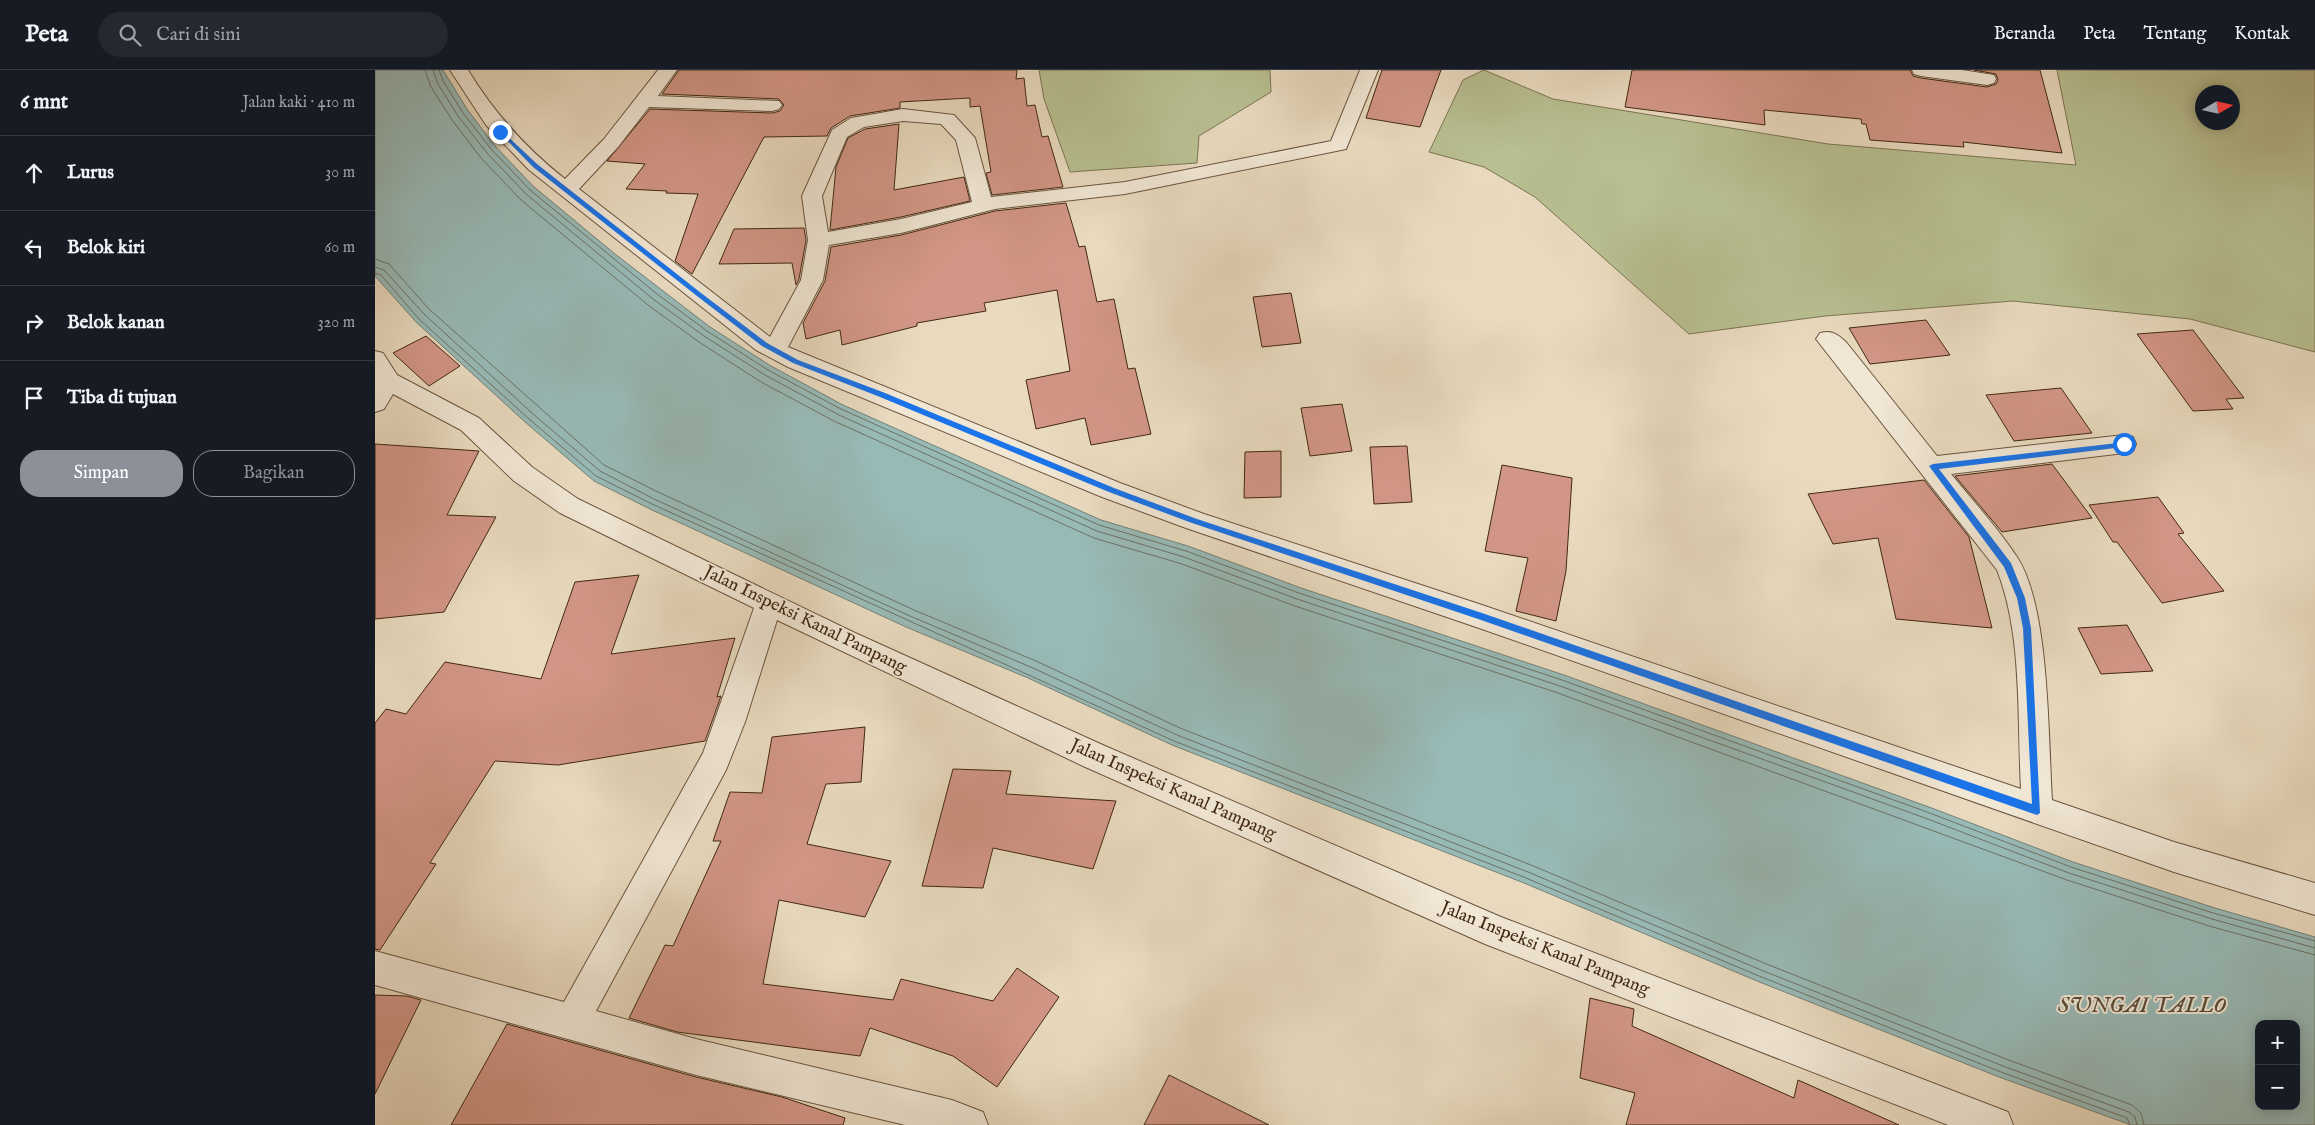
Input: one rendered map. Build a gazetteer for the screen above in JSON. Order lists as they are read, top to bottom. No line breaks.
{"streets":{"street":["Jalan Inspeksi Kanal Pampang"]},"water":["SUNGAI TALLO"],"north":"right","page":{"header":"Peta","search":"Cari di sini","nav":["Beranda","Peta","Tentang","Kontak"],"heading":["6 mnt","Jalan kaki · 410 m"],"list":[["Lurus","30 m"],["Belok kiri","60 m"],["Belok kanan","320 m"],"Tiba di tujuan"],"buttons":["Simpan","Bagikan"],"map_buttons":["+","−"]}}
